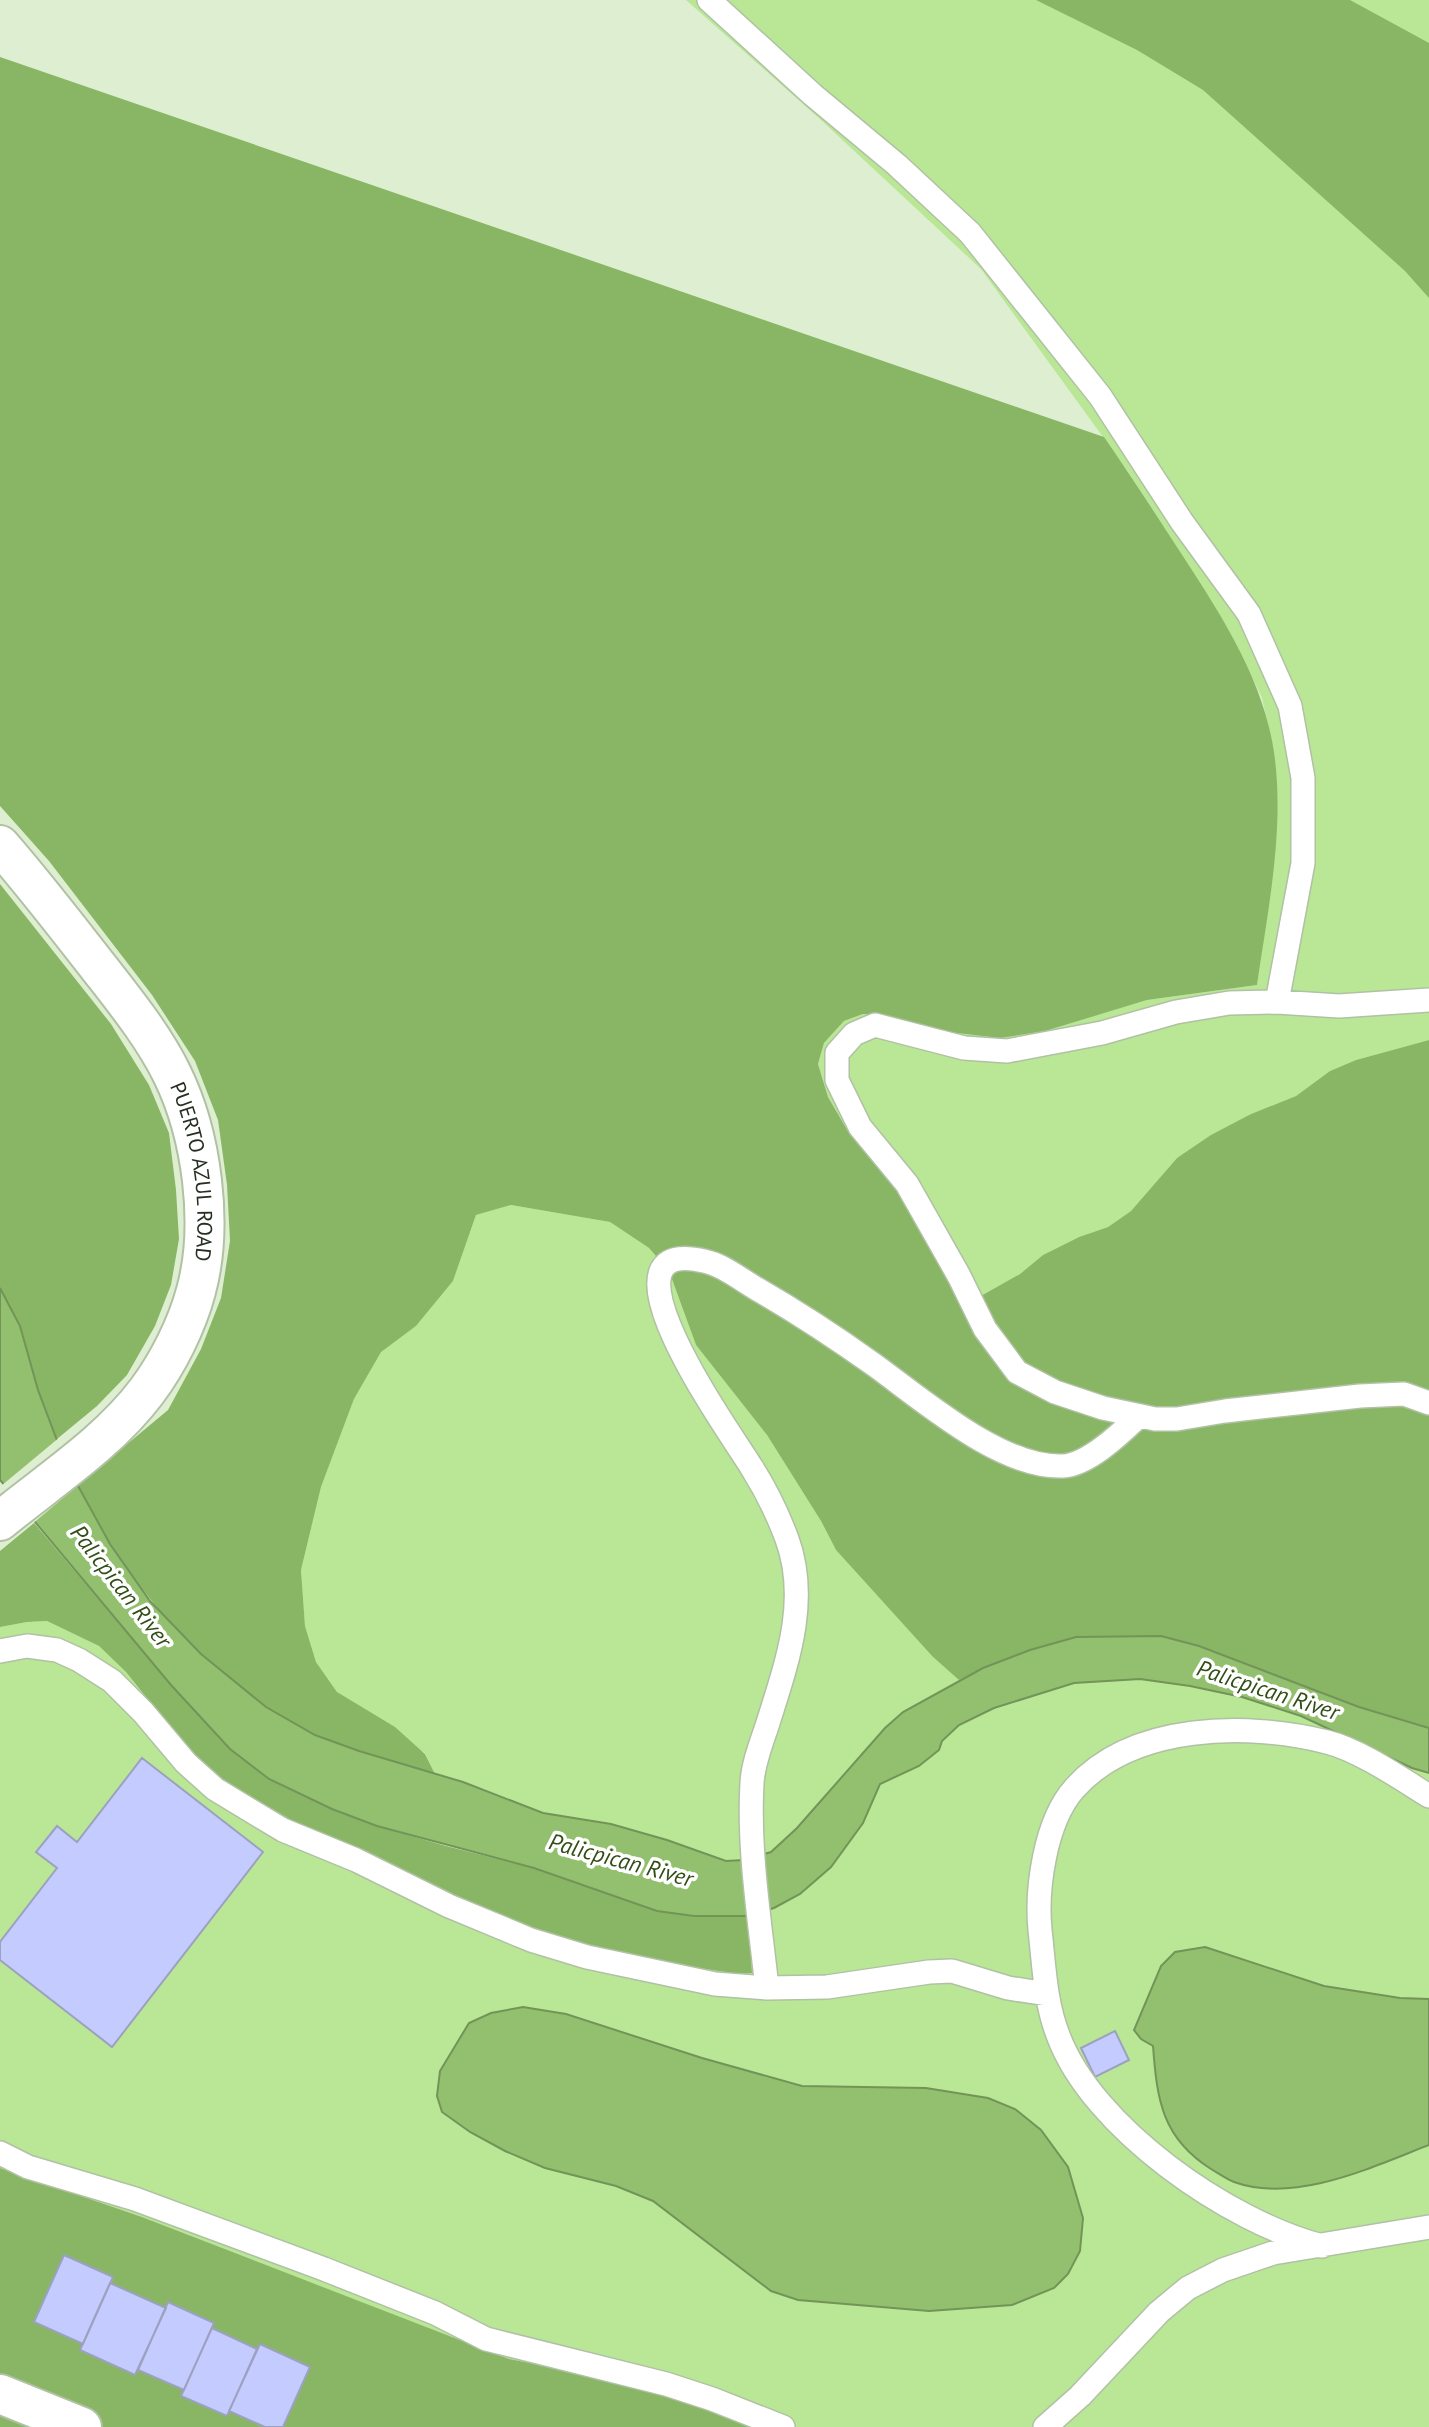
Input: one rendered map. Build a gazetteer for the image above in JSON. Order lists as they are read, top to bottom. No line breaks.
{"streets":{"street":["PUERTO AZUL ROAD"]},"water":["Palicpican River"]}
